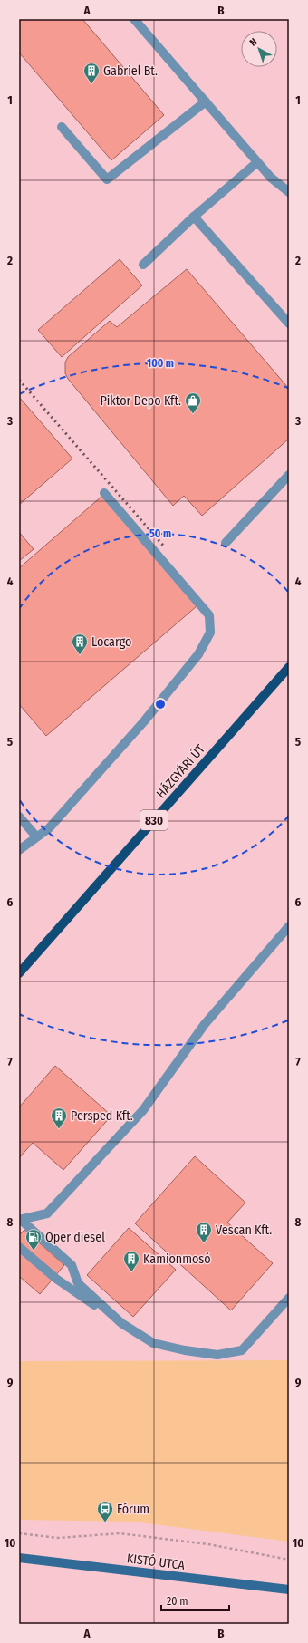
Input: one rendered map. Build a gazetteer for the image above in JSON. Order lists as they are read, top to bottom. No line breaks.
{"streets":{"main road":["HÁZGYÁRI ÚT","830"],"street":["KISTÓ UTCA"]},"places":{"building":["Gabriel Bt.","Locargo","Persped Kft.","Vescan Kft.","Kamionmosó"],"shop":["Piktor Depo Kft."],"fuel station":["Qper diesel"],"bus stop":["Fórum"]},"scale_bar":"20 m","north":"top left","grid":{"columns":["A","B"],"rows":["1","2","3","4","5","6","7","8","9","10"]},"rings":["100 m","50 m"]}
